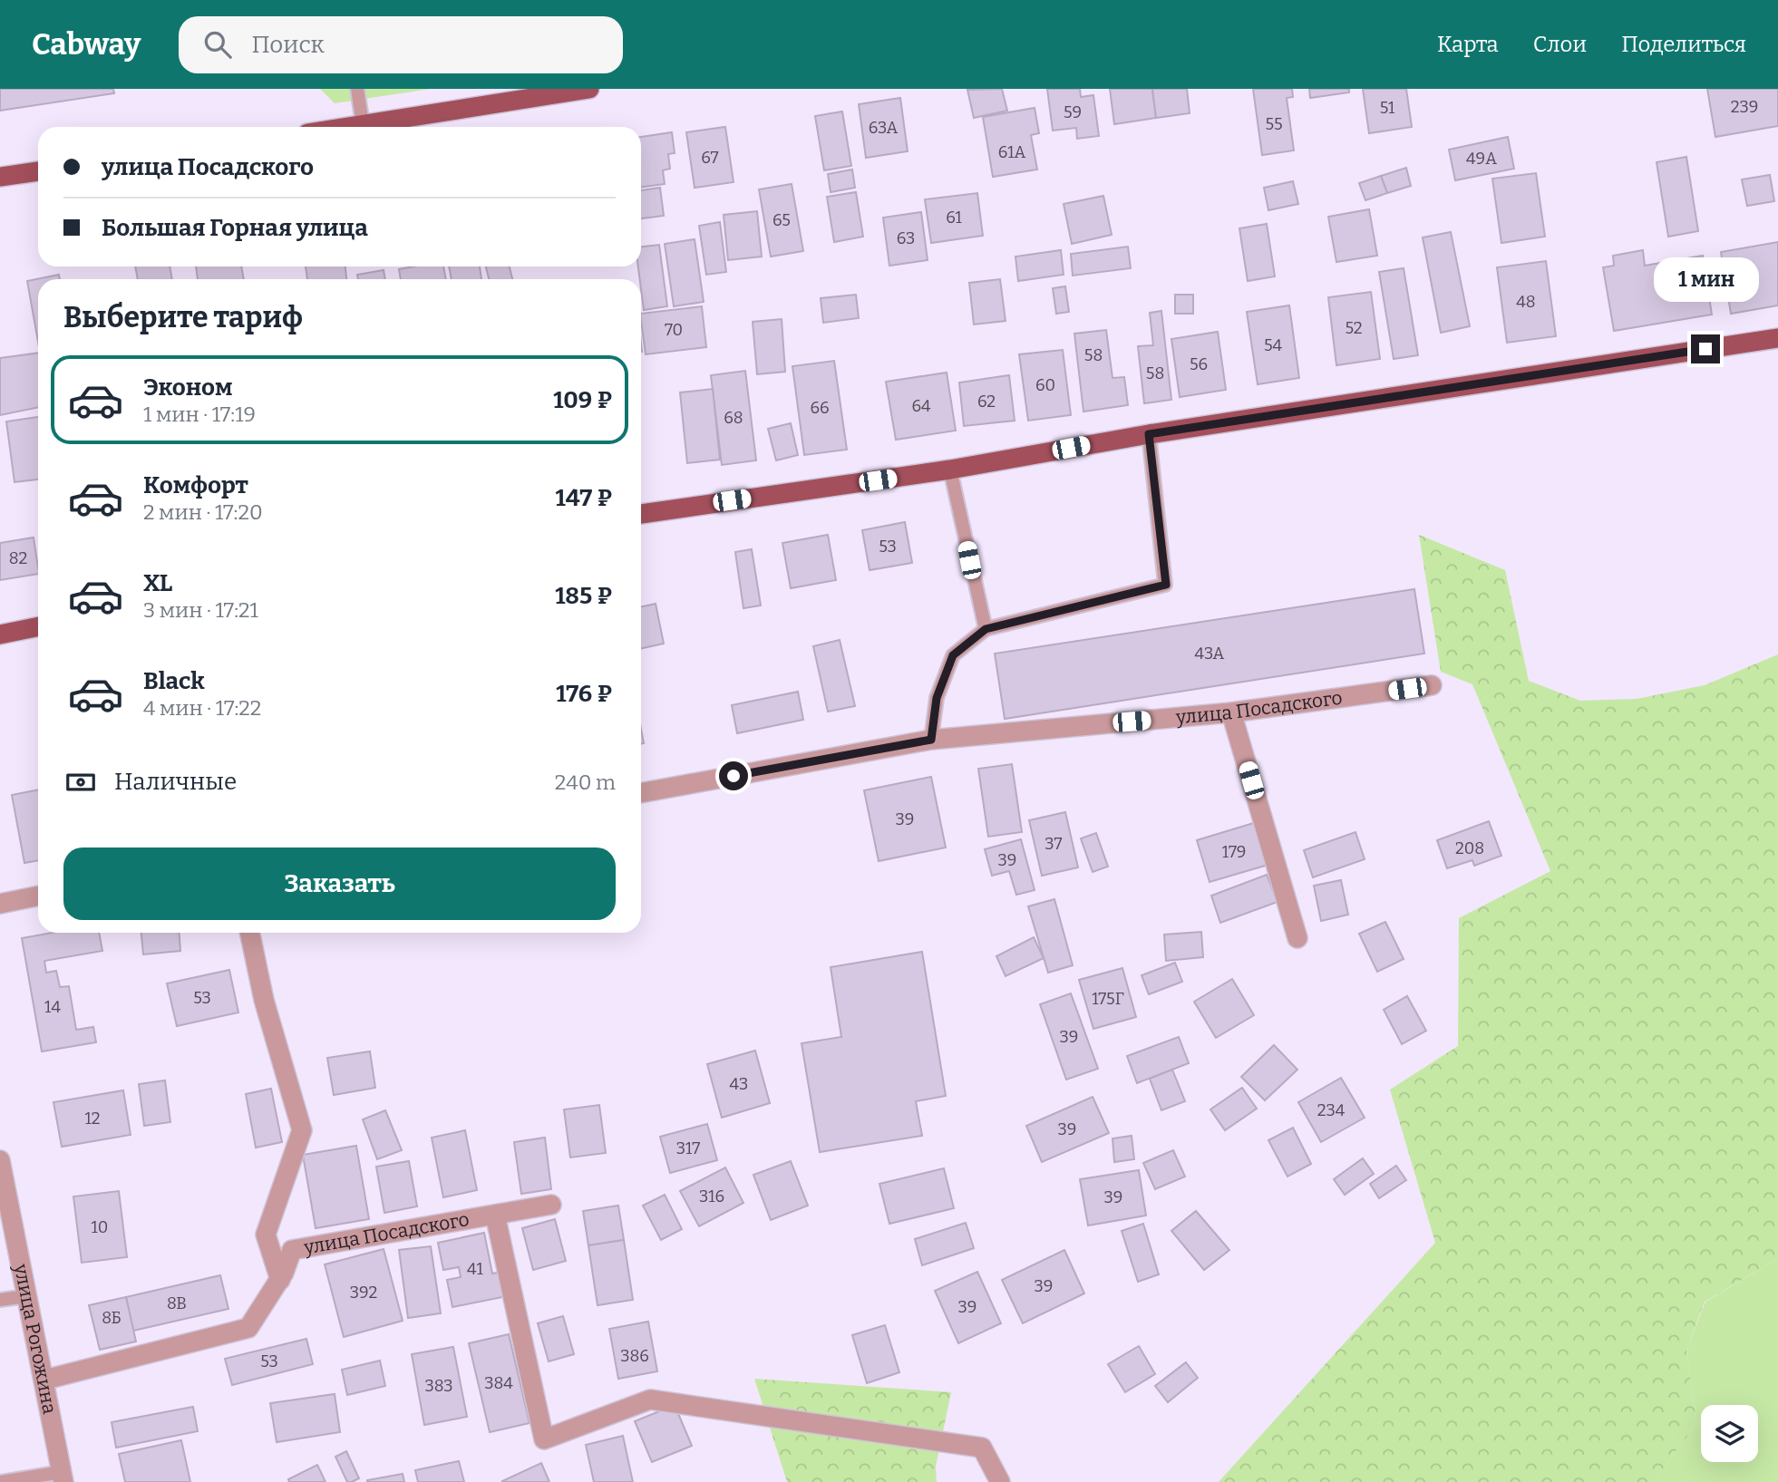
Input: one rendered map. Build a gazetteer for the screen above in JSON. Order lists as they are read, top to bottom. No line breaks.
{"streets":{"street":["улица Посадского","улица Рогожина"]},"crossings":[["улица Посадского","улица Рогожина"]],"house_numbers":["239","51","59","55","63А","61А","67","49А","61","65","63","48","52","70","54","58","56","58","60","62","64","66","68","53","82","43А","39","37","208","179","39","53","175Г","14","39","43","234","12","39","317","316","39","10","41","39","392","8В","39","8Б","386","53","384","383"],"page":{"header":"Cabway","search":"Поиск","nav":["Карта","Слои","Поделиться"],"banner":["улица Посадского","Большая Горная улица"],"bubble":"1 мин","heading":"Выберите тариф","list":[{"name":"Эконом","note":"1 мин · 17:19","value":"109 ₽"},{"name":"Комфорт","note":"2 мин · 17:20","value":"147 ₽"},{"name":"XL","note":"3 мин · 17:21","value":"185 ₽"},{"name":"Black","note":"4 мин · 17:22","value":"176 ₽"}],"pay":["Наличные","240 m"],"buttons":"Заказать"}}
